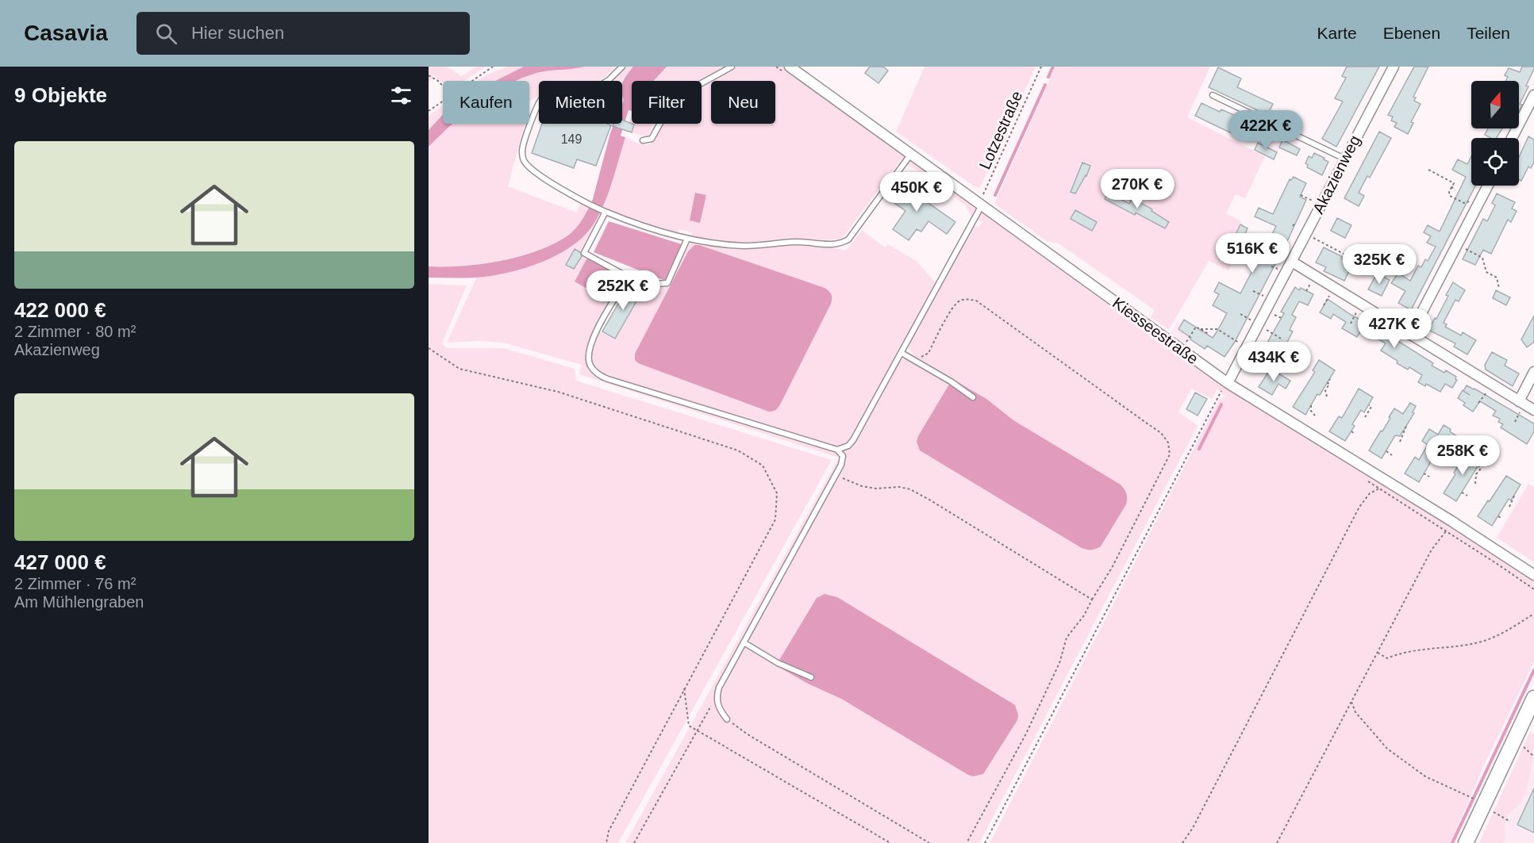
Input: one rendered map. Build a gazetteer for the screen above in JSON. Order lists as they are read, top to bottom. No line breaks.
{"streets":{"street":["Akazienweg","Kiesseestraße"],"path":["Lotzestraße"]},"crossings":[["Lotzestraße","Kiesseestraße"],["Akazienweg","Kiesseestraße"]],"house_numbers":["149"],"north":"top","page":{"header":"Casavia","search":"Hier suchen","nav":["Karte","Ebenen","Teilen"],"heading":"9 Objekte","chip":["Kaufen","Mieten","Filter","Neu"],"price":["422K €","270K €","450K €","516K €","325K €","252K €","427K €","434K €","258K €"],"list":[{"name":"422 000 €","note":"2 Zimmer · 80 m² · Akazienweg"},{"name":"427 000 €","note":"2 Zimmer · 76 m² · Am Mühlengraben"}]}}
